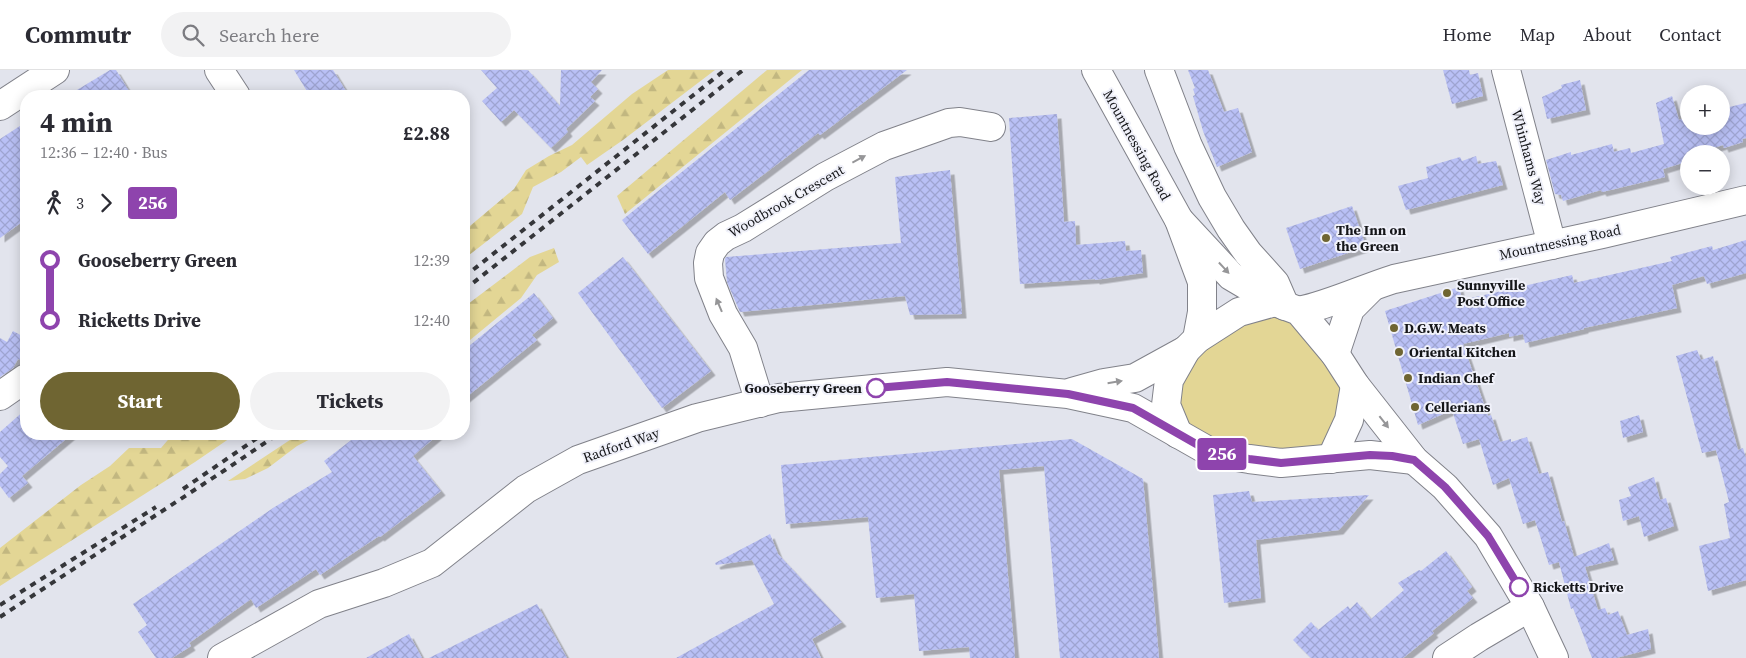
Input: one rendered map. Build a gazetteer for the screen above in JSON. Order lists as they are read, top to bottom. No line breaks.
{"streets":{"street":["Mountnessing Road","Whinhams Way","Woodbrook Crescent","Radford Way"]},"crossings":[["Mountnessing Road","Whinhams Way"],["Mountnessing Road","Radford Way"],["Woodbrook Crescent","Radford Way"]],"places":["The Inn on the Green","Sunnyville Post Office","D.G.W. Meats","Oriental Kitchen","Indian Chef","Gooseberry Green","Cellerians","Ricketts Drive"],"lines":["bus line 256"],"page":{"header":"Commutr","search":"Search here","nav":["Home","Map","About","Contact"],"on_map":"256","map_buttons":["+","−"],"heading":["4 min","12:36 – 12:40 · Bus","£2.88"],"legs":["3","256"],"list":[{"name":"Gooseberry Green","value":"12:39"},{"name":"Ricketts Drive","value":"12:40"}],"buttons":["Start","Tickets"]}}
